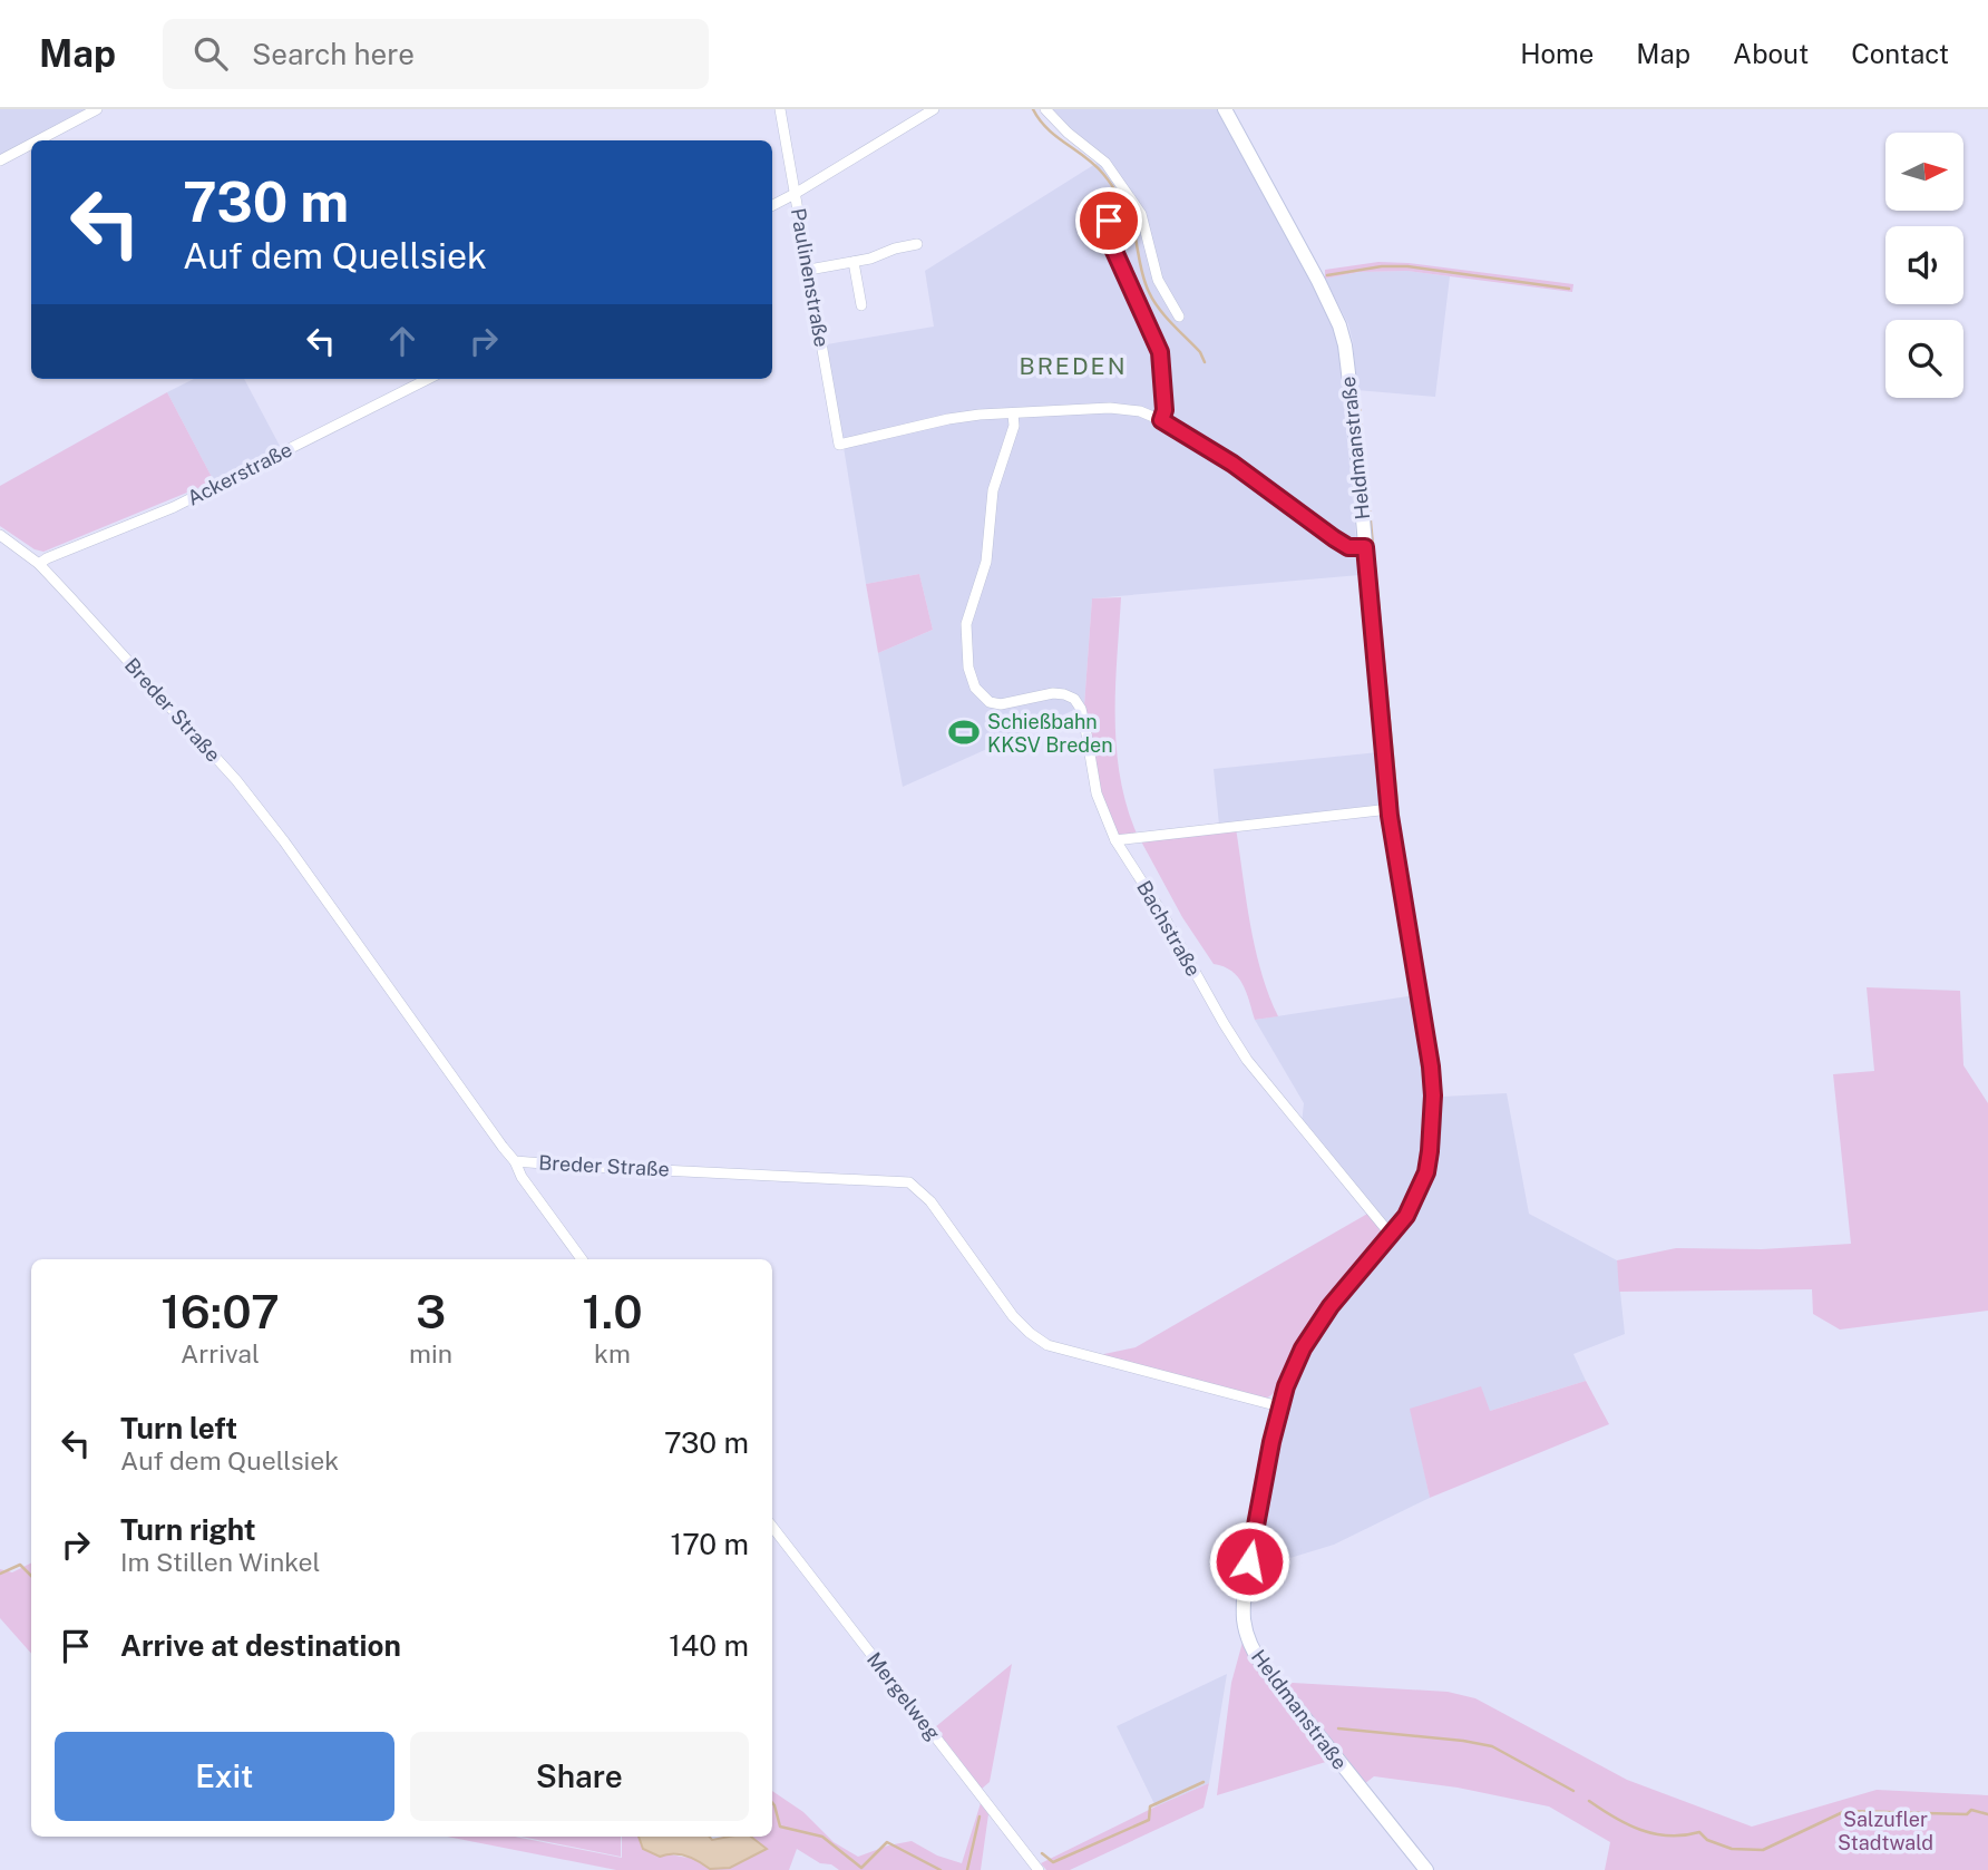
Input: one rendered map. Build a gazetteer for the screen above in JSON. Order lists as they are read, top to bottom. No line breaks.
{"streets":{"main road":["Heldmanstraße"],"street":["Paulinenstraße","Ackerstraße","Breder Straße","Bachstraße","Mergelweg"]},"crossings":[["Paulinenstraße","Bachstraße"],["Heldmanstraße","Breder Straße"],["Heldmanstraße","Bachstraße"],["Ackerstraße","Breder Straße"]],"districts":["BREDEN"],"parks":["Salzufler Stadtwald"],"places":{"sports":["Schießbahn KKSV Breden"]},"north":"right","page":{"header":"Map","search":"Search here","nav":["Home","Map","About","Contact"],"turn":["730 m","Auf dem Quellsiek"],"eta":["16:07","Arrival","3","min","1.0","km"],"list":[{"name":"Turn left","note":"Auf dem Quellsiek","value":"730 m"},{"name":"Turn right","note":"Im Stillen Winkel","value":"170 m"},{"name":"Arrive at destination","value":"140 m"}],"buttons":["Exit","Share"]}}
